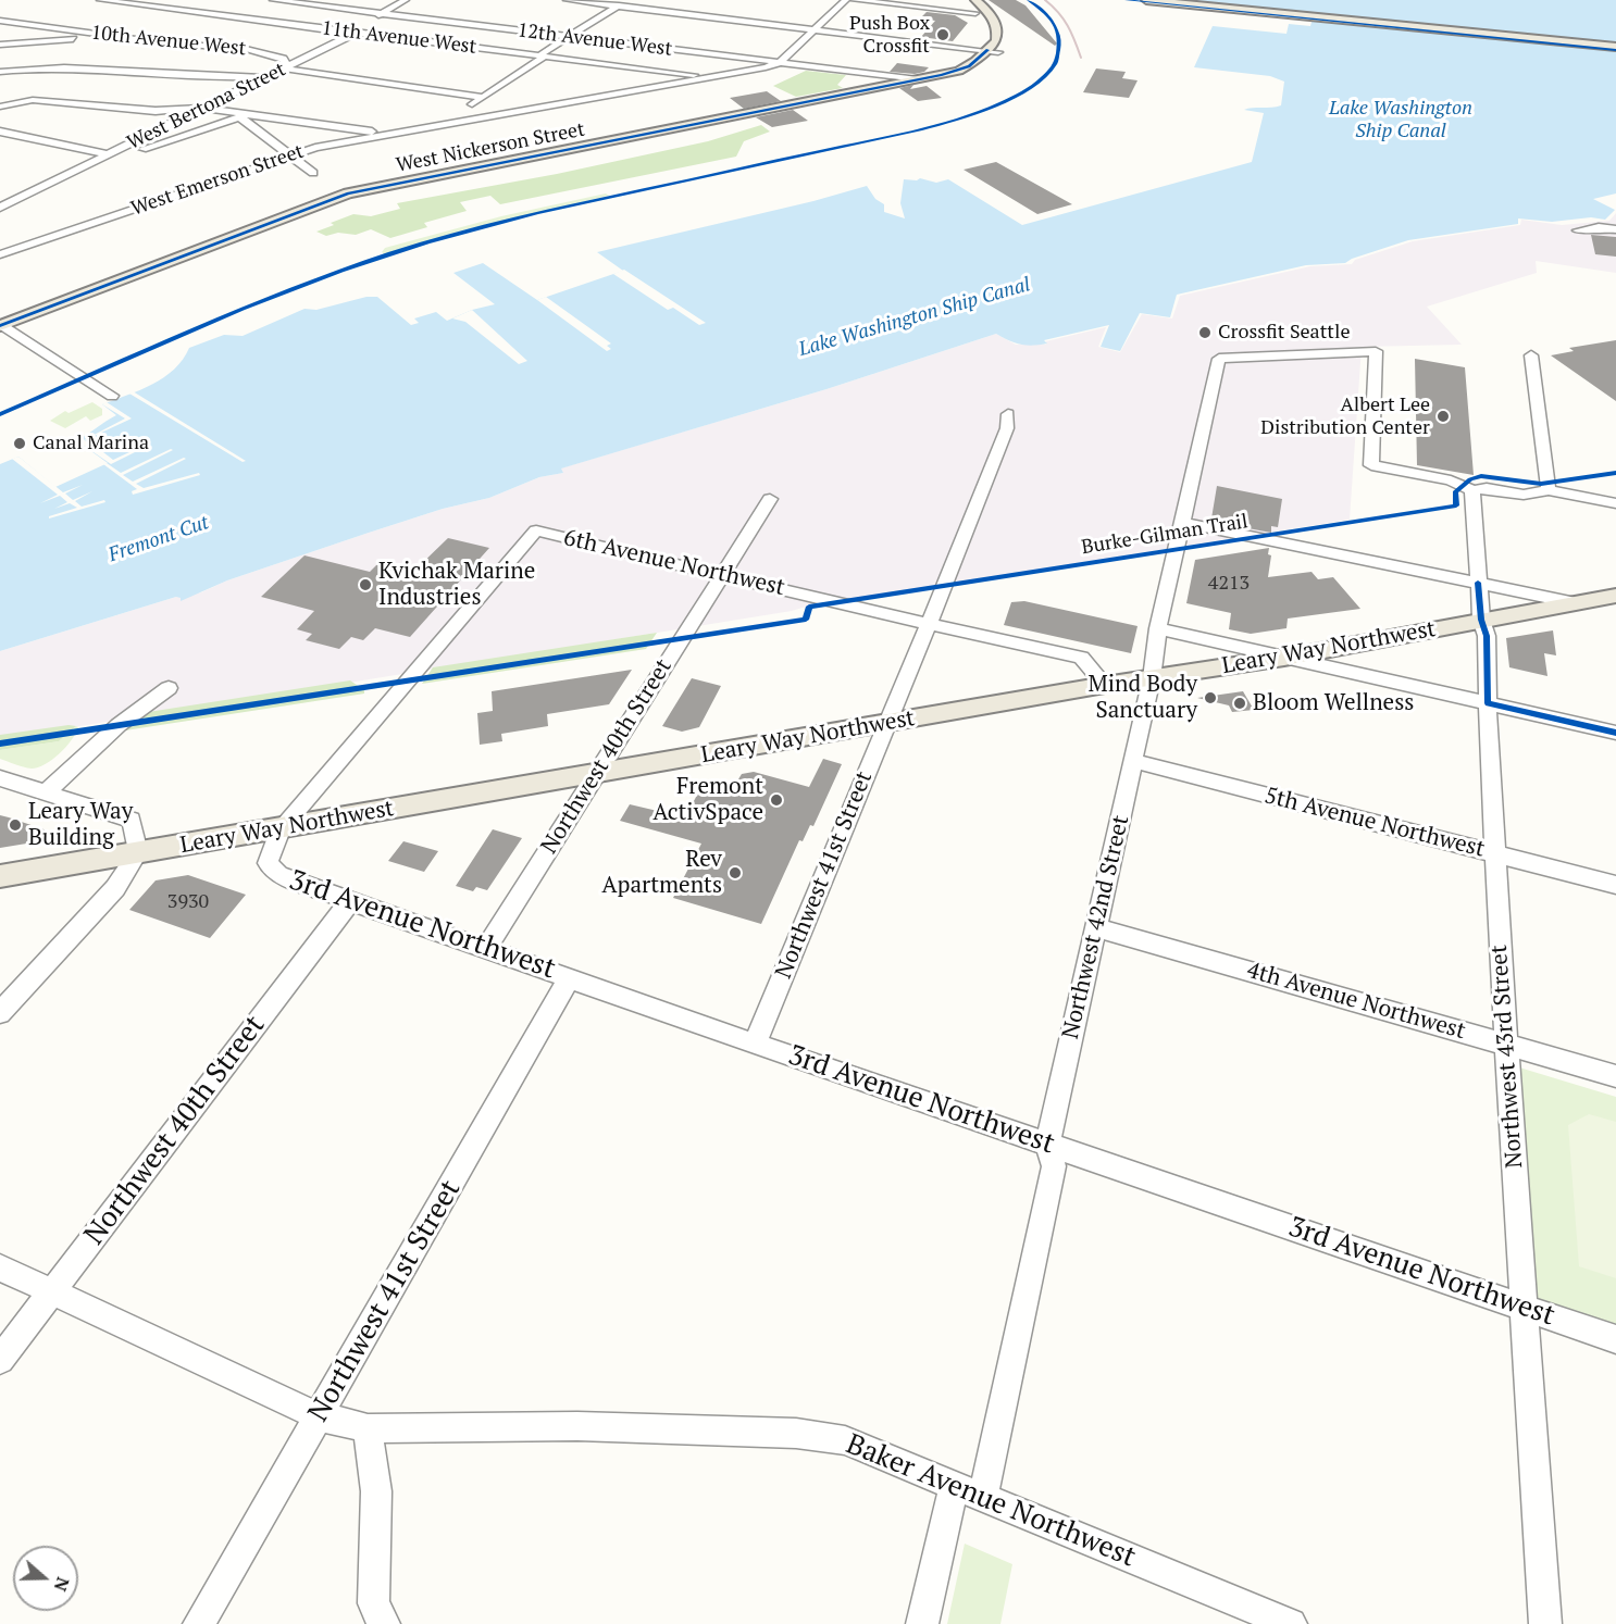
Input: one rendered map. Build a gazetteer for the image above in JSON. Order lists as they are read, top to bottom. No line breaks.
{"streets":{"main road":["West Nickerson Street","Leary Way Northwest"],"street":["11th Avenue West","12th Avenue West","10th Avenue West","West Bertona Street","West Emerson Street","6th Avenue Northwest","Northwest 40th Street","5th Avenue Northwest","Northwest 41st Street","3rd Avenue Northwest","Northwest 42nd Street","4th Avenue Northwest","Northwest 43rd Street","Baker Avenue Northwest"],"cycle path":["Burke-Gilman Trail"]},"crossings":[["11th Avenue West","West Bertona Street"],["11th Avenue West","West Emerson Street"],["12th Avenue West","West Nickerson Street"],["12th Avenue West","West Emerson Street"],["10th Avenue West","West Bertona Street"],["6th Avenue Northwest","Leary Way Northwest"],["6th Avenue Northwest","Northwest 40th Street"],["6th Avenue Northwest","Northwest 41st Street"],["6th Avenue Northwest","3rd Avenue Northwest"],["Leary Way Northwest","Northwest 40th Street"],["Leary Way Northwest","Northwest 41st Street"],["Leary Way Northwest","3rd Avenue Northwest"],["Leary Way Northwest","Northwest 42nd Street"],["Leary Way Northwest","Northwest 43rd Street"],["Northwest 40th Street","3rd Avenue Northwest"],["Northwest 40th Street","Baker Avenue Northwest"],["5th Avenue Northwest","Northwest 42nd Street"],["5th Avenue Northwest","Northwest 43rd Street"],["Northwest 41st Street","3rd Avenue Northwest"],["Northwest 41st Street","Baker Avenue Northwest"],["3rd Avenue Northwest","Northwest 42nd Street"],["3rd Avenue Northwest","Northwest 43rd Street"],["Northwest 42nd Street","4th Avenue Northwest"],["Northwest 42nd Street","Northwest 43rd Street"],["Northwest 42nd Street","Baker Avenue Northwest"],["4th Avenue Northwest","Northwest 43rd Street"]],"water":["Lake Washington Ship Canal","Fremont Cut"],"places":["Push Box Crossfit","Crossfit Seattle","Albert Lee Distribution Center","Canal Marina","Kvichak Marine Industries","Mind Body Sanctuary","Bloom Wellness","Fremont ActivSpace","Leary Way Building","Rev Apartments"],"house_numbers":["4213","3930"],"north":"right"}
